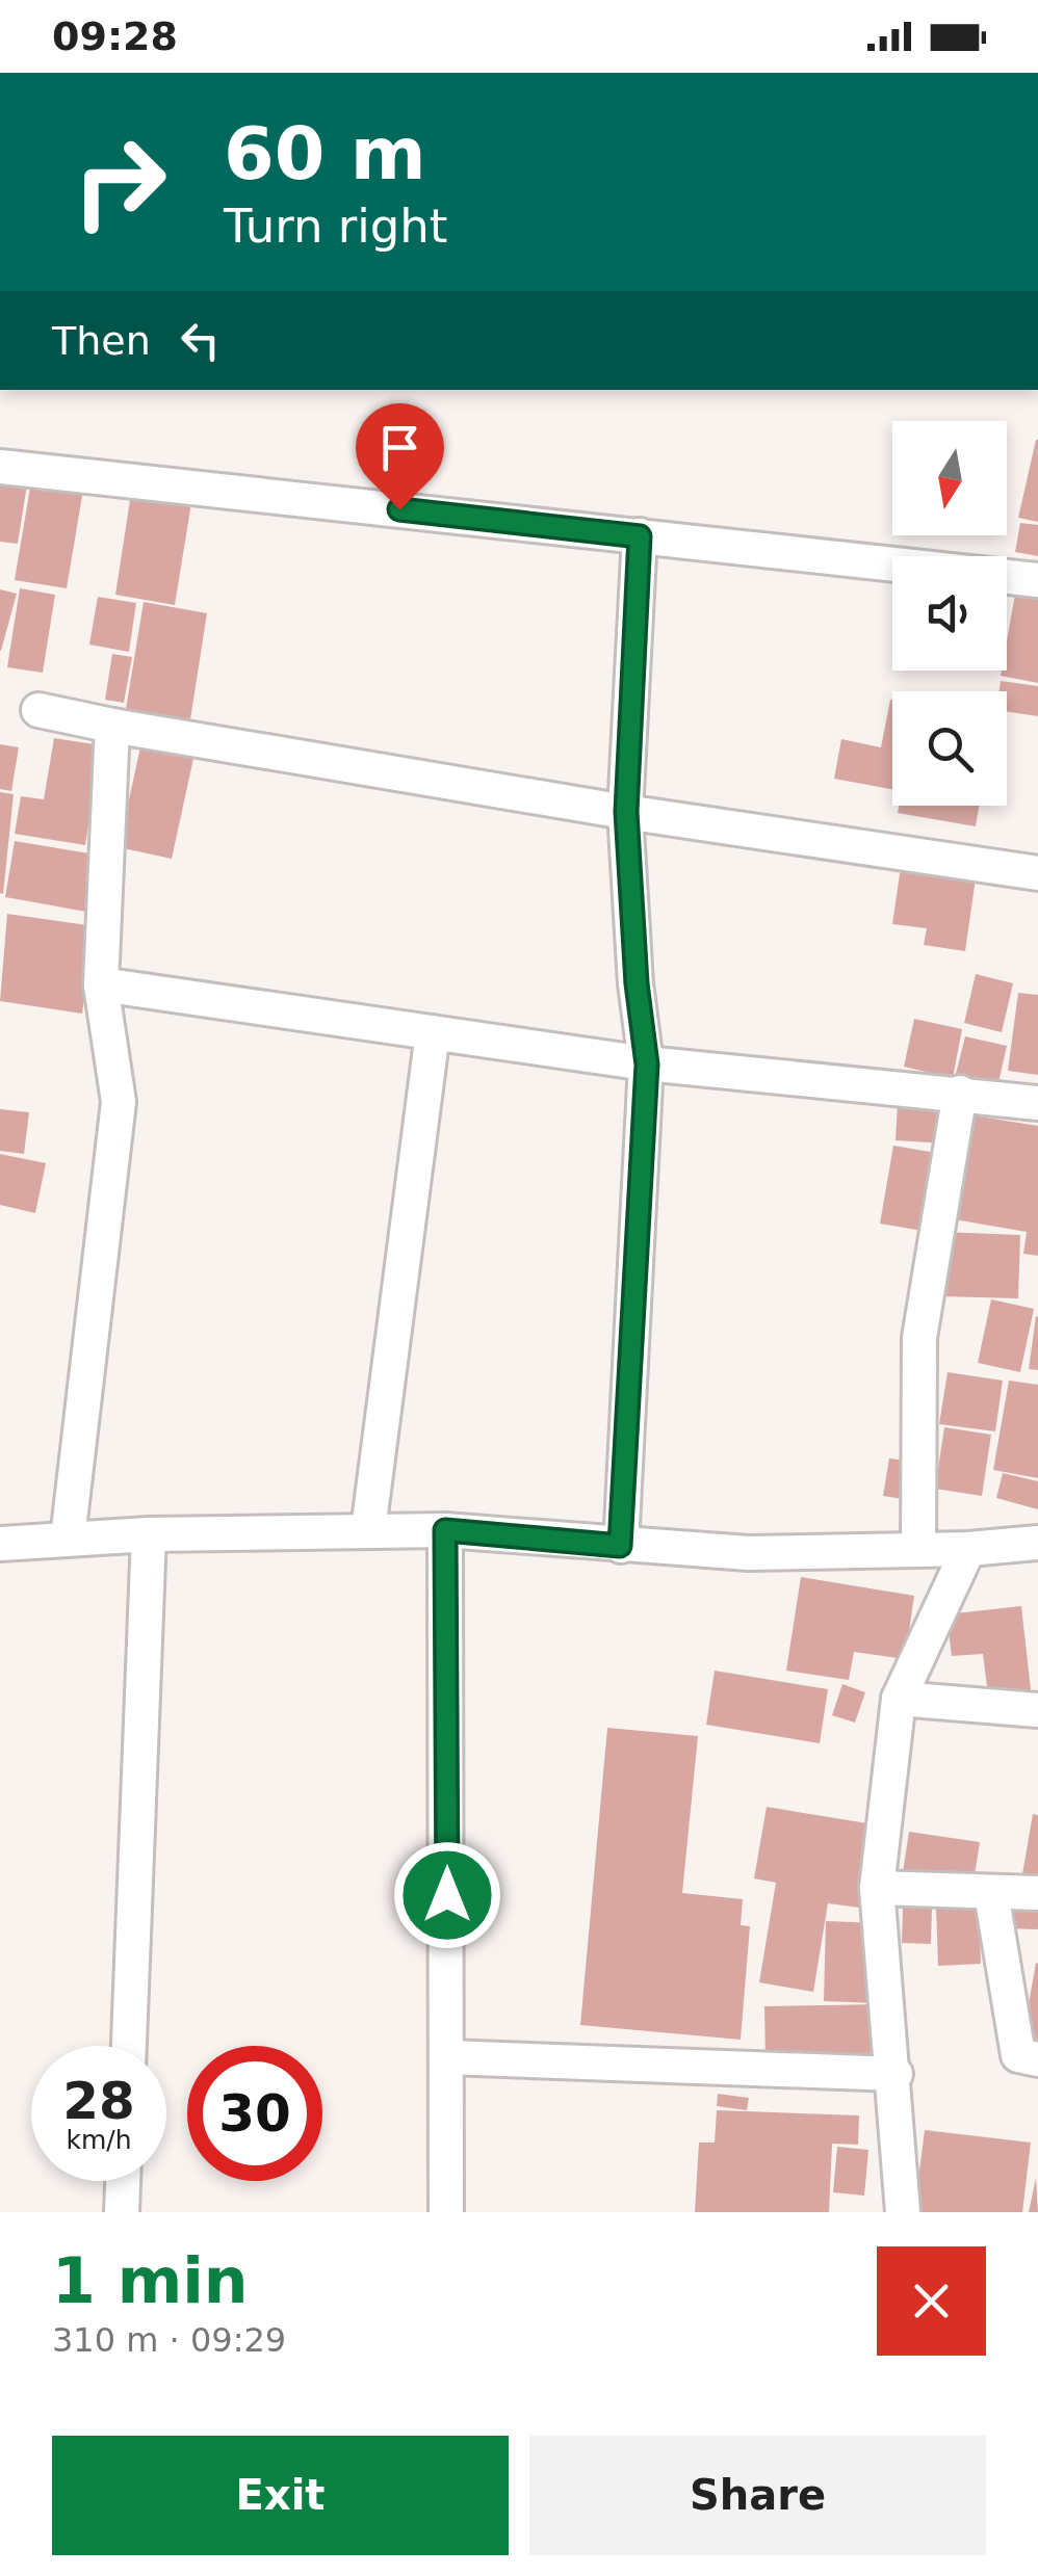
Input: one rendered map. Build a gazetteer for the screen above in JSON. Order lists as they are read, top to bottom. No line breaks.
{"north":"bottom","page":{"status":"09:28","turn":["60 m","Turn right"],"then":"Then","speed":"28 km/h","limit":"30","heading":["1 min","310 m · 09:29"],"buttons":["Exit","Share"]}}
